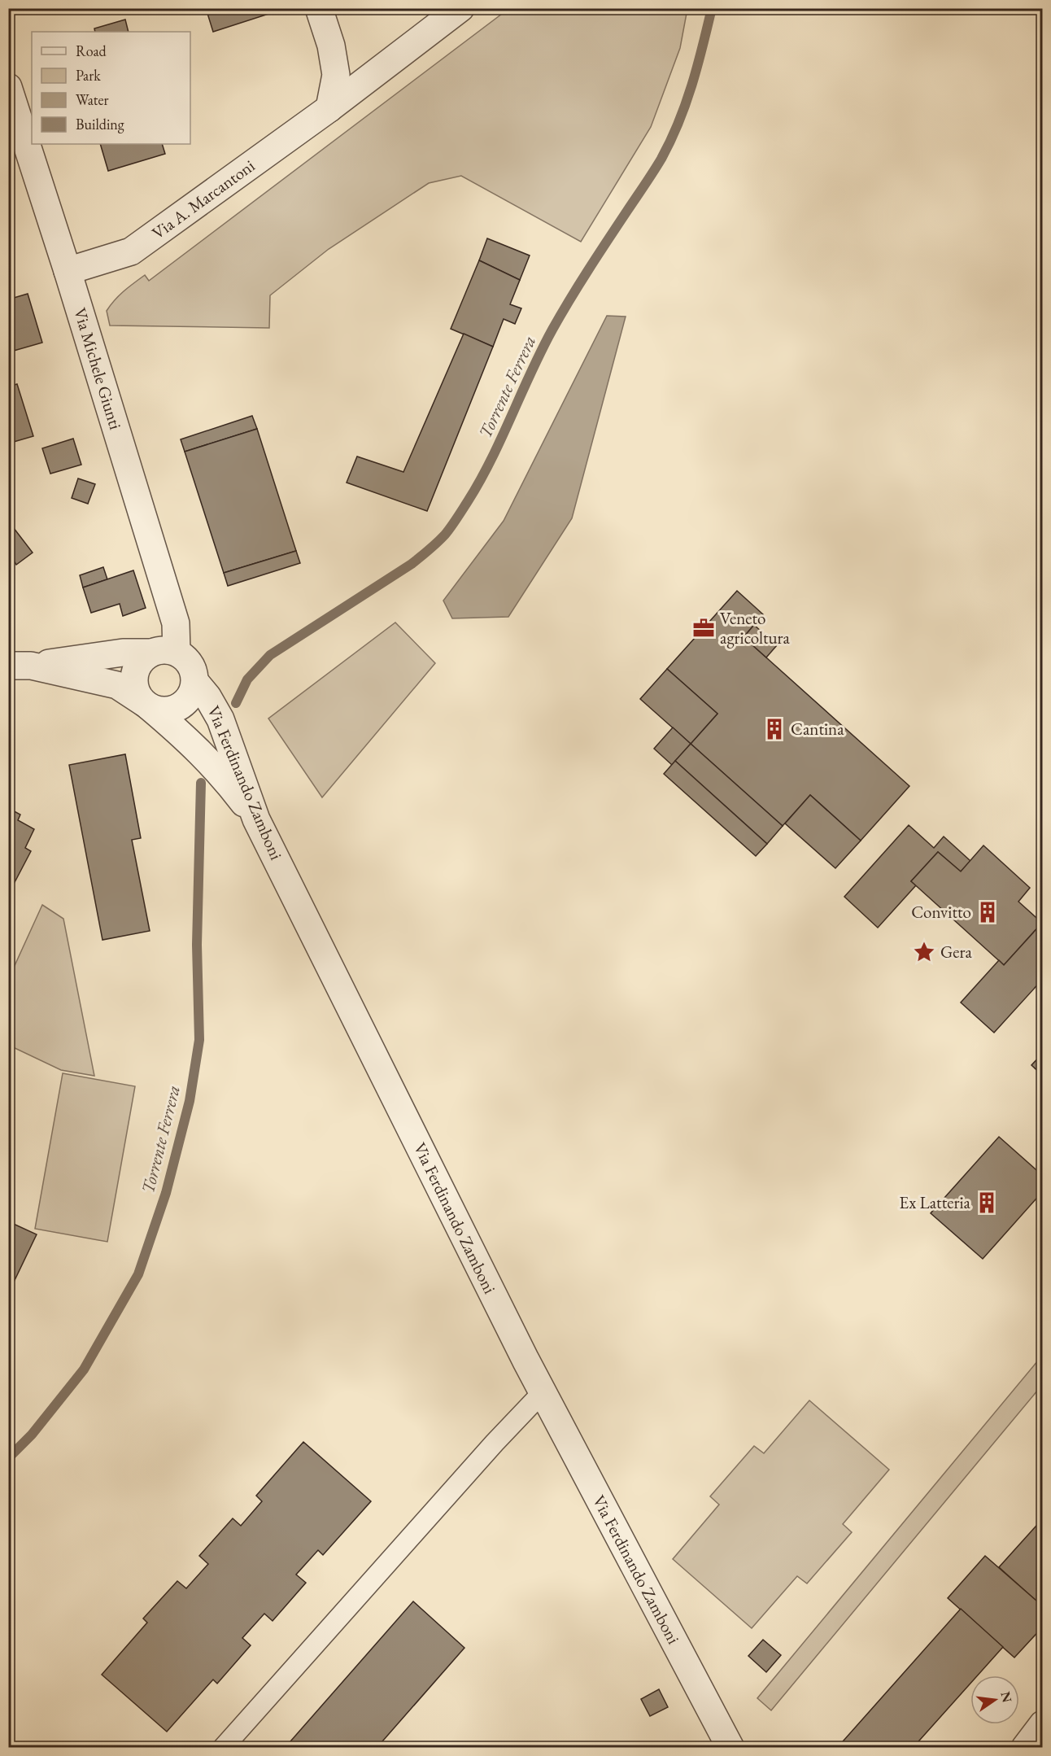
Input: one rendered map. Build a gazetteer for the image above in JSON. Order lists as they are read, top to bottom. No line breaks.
{"streets":{"street":["Via A. Marcantoni","Via Michele Giunti","Via Ferdinando Zamboni"]},"crossings":[["Via A. Marcantoni","Via Michele Giunti"],["Via Michele Giunti","Via Ferdinando Zamboni"]],"water":["Torrente Ferrera"],"places":{"office":["Veneto agricoltura"],"building":["Cantina","Convitto","Ex Latteria"],"place":["Gera"]},"legend":["Road","Park","Water","Building"],"north":"right"}
